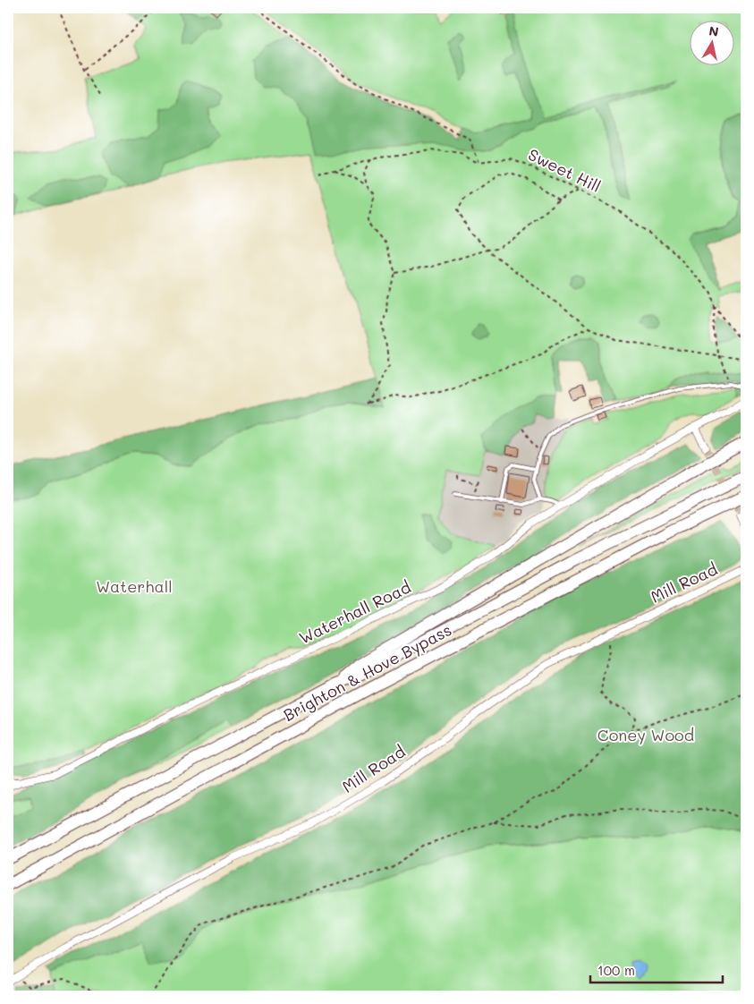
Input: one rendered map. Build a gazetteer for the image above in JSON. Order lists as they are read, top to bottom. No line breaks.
{"streets":{"highway":["Brighton & Hove Bypass"],"street":["Mill Road","Waterhall Road"],"path":["Sweet Hill"]},"parks":["Waterhall","Coney Wood"],"scale_bar":"100 m","north":"top"}
